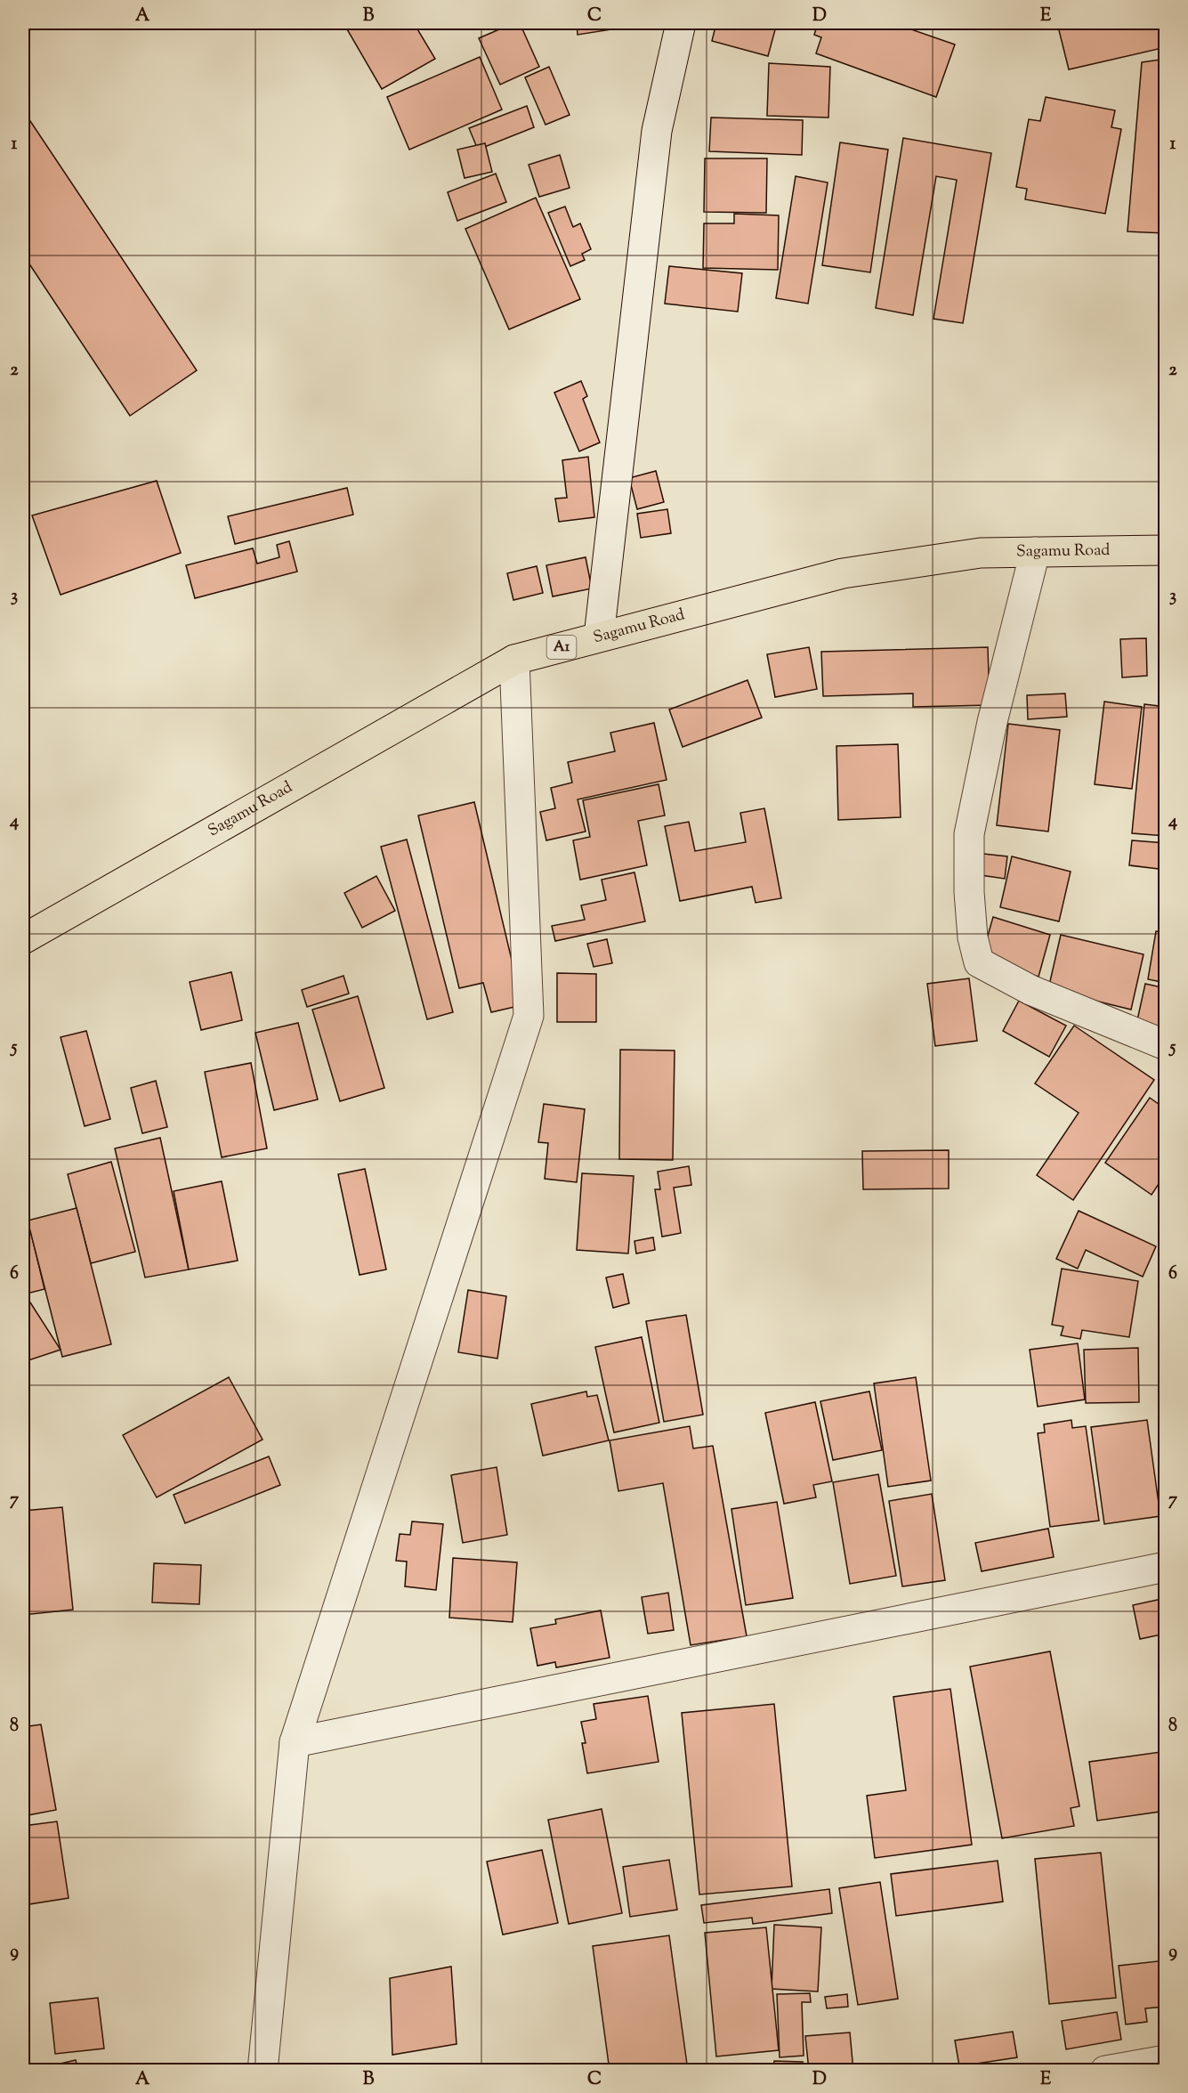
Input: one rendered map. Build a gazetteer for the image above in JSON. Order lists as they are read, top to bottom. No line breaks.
{"streets":{"highway":["Sagamu Road","A1"]},"grid":{"columns":["A","B","C","D","E"],"rows":["1","2","3","4","5","6","7","8","9"]}}
